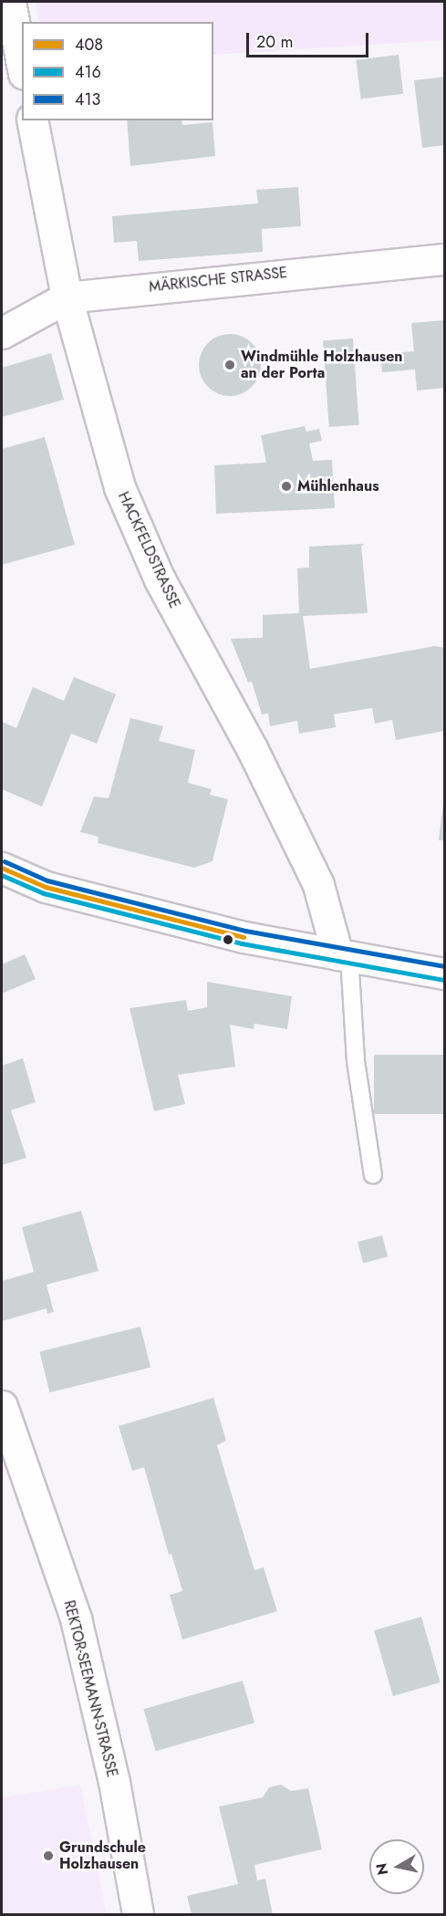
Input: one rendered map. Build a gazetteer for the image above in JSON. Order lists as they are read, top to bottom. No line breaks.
{"streets":{"street":["MÄRKISCHE STRASSE","HACKFELDSTRASSE","REKTOR-SEEMANN-STRASSE"]},"crossings":[["MÄRKISCHE STRASSE","HACKFELDSTRASSE"]],"places":["Windmühle Holzhausen an der Porta","Mühlenhaus","Grundschule Holzhausen"],"lines":["transit line 413","transit line 408","transit line 416"],"legend":["408","416","413"],"scale_bar":"20 m","north":"left"}
